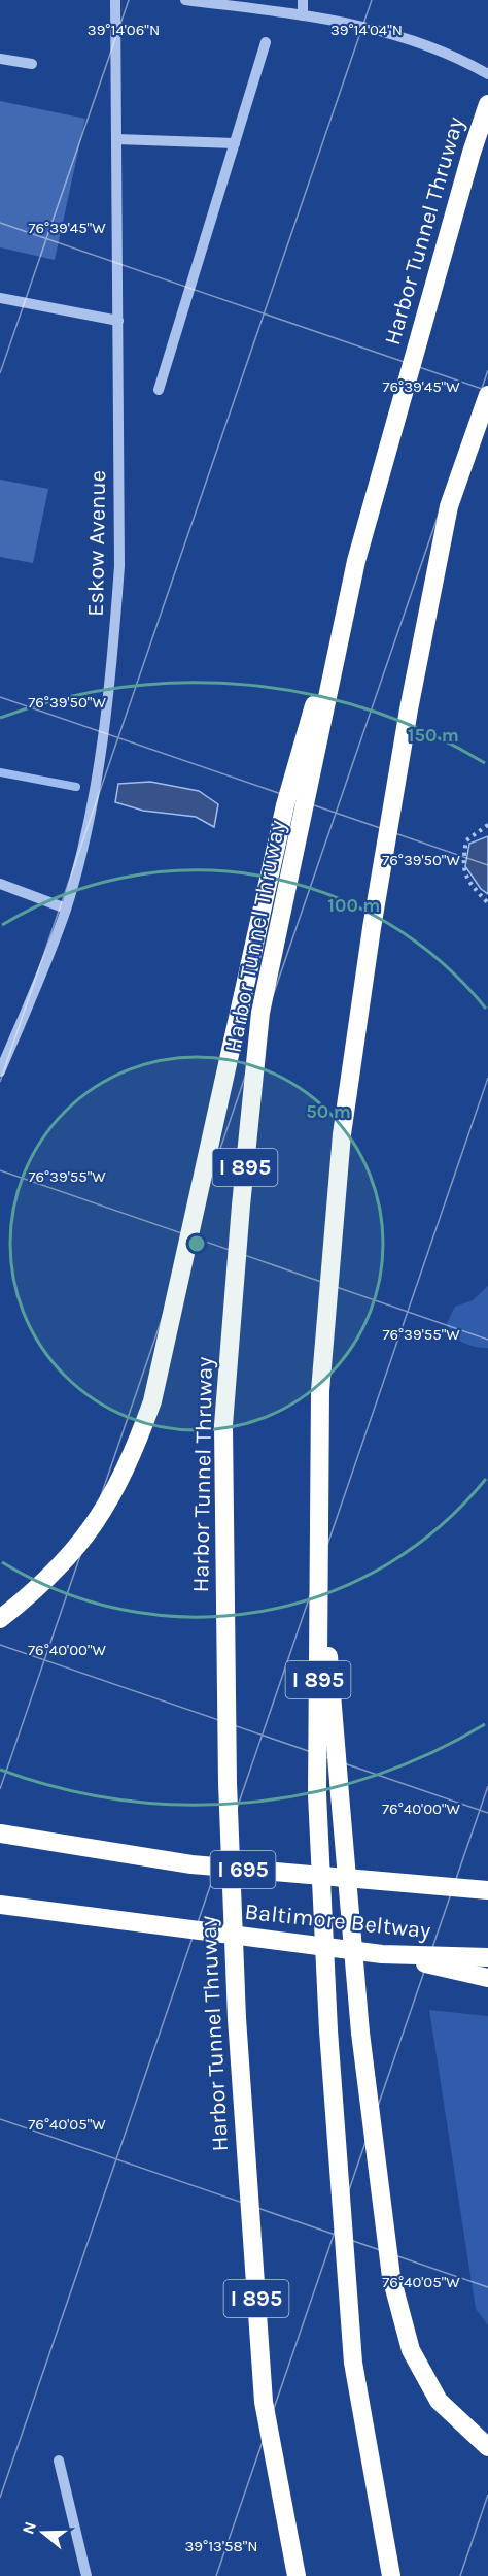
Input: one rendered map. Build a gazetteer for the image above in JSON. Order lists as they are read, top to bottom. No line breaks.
{"streets":{"highway":["Harbor Tunnel Thruway","I 895","I 695","Baltimore Beltway"],"street":["Eskow Avenue"]},"north":"left","coordinates":["39°14'06\"N","39°14'04\"N","76°39'45\"W","76°39'50\"W","76°39'55\"W","76°40'00\"W","76°40'05\"W","39°13'58\"N"],"rings":["150 m","100 m","50 m"]}
